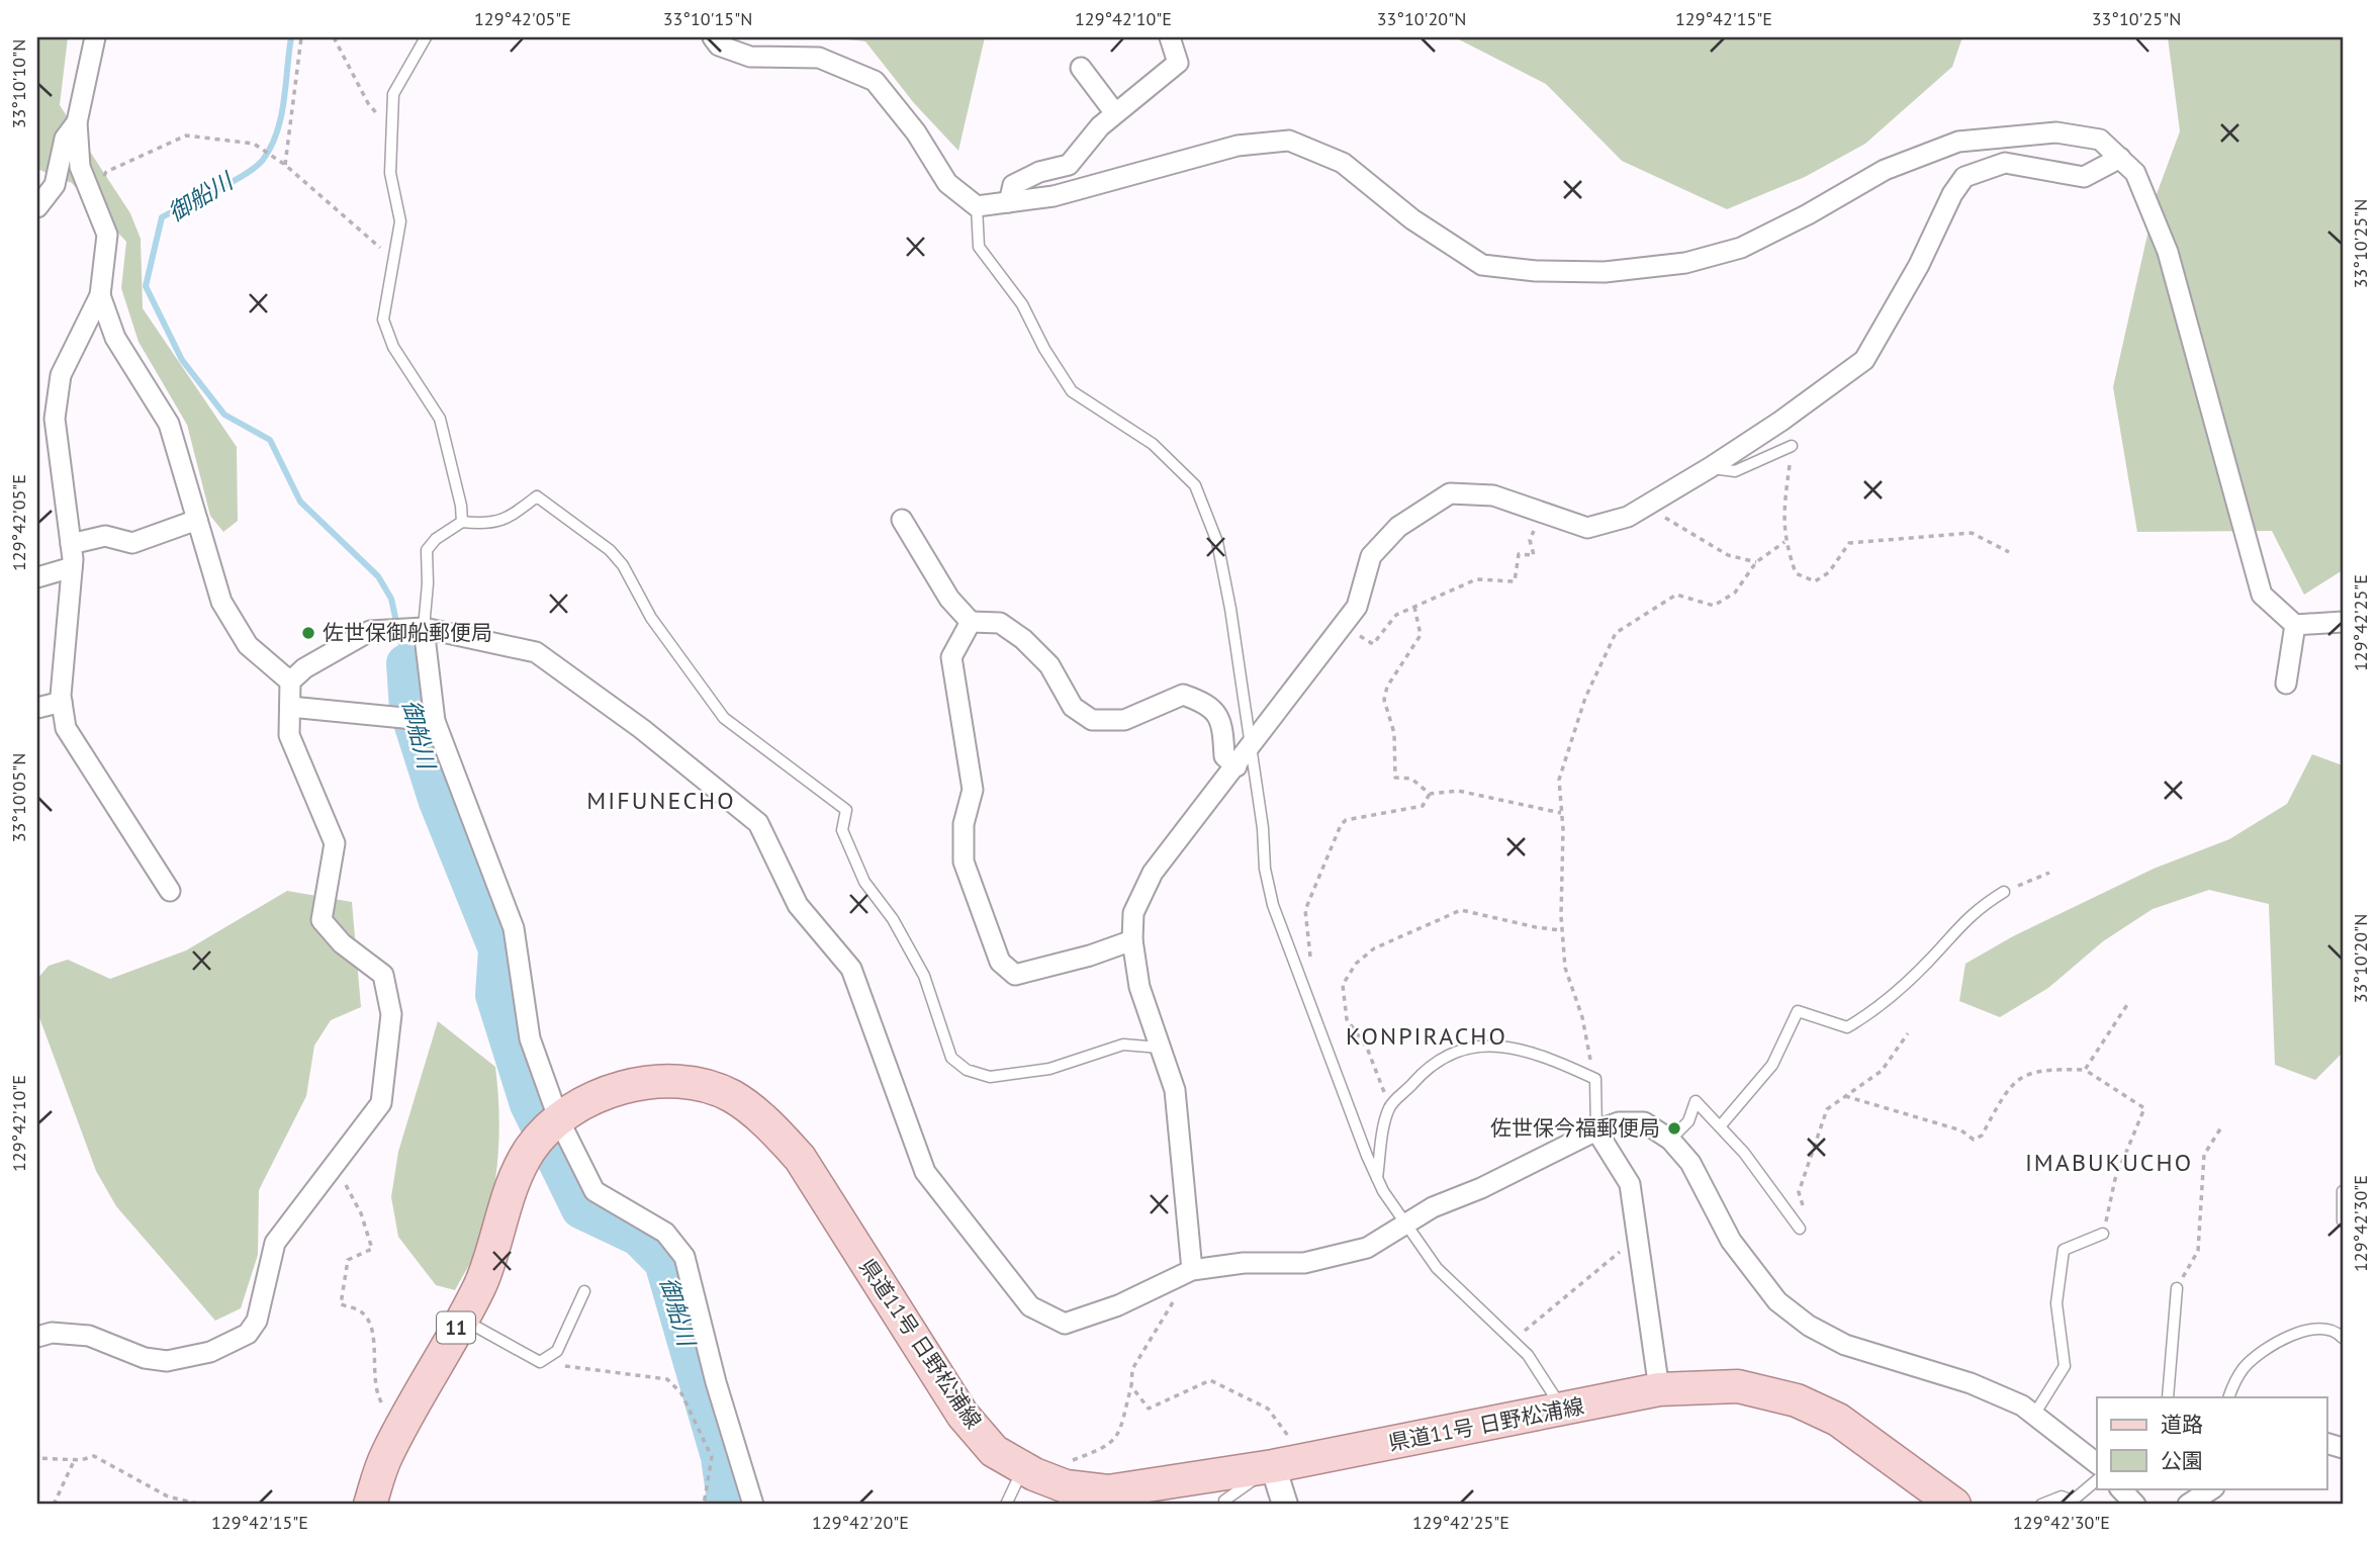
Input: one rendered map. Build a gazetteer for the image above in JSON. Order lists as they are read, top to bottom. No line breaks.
{"streets":{"main road":["11","県道11号 日野松浦線"]},"districts":["MIFUNECHO","KONPIRACHO","IMABUKUCHO"],"water":["御船川"],"places":["佐世保御船郵便局","佐世保今福郵便局"],"legend":["道路","公園"],"coordinates":["129°42'05\"E","33°10'15\"N","129°42'10\"E","33°10'20\"N","129°42'15\"E","33°10'25\"N","33°10'10\"N","129°42'25\"E","33°10'05\"N","129°42'30\"E","129°42'20\"E"]}
